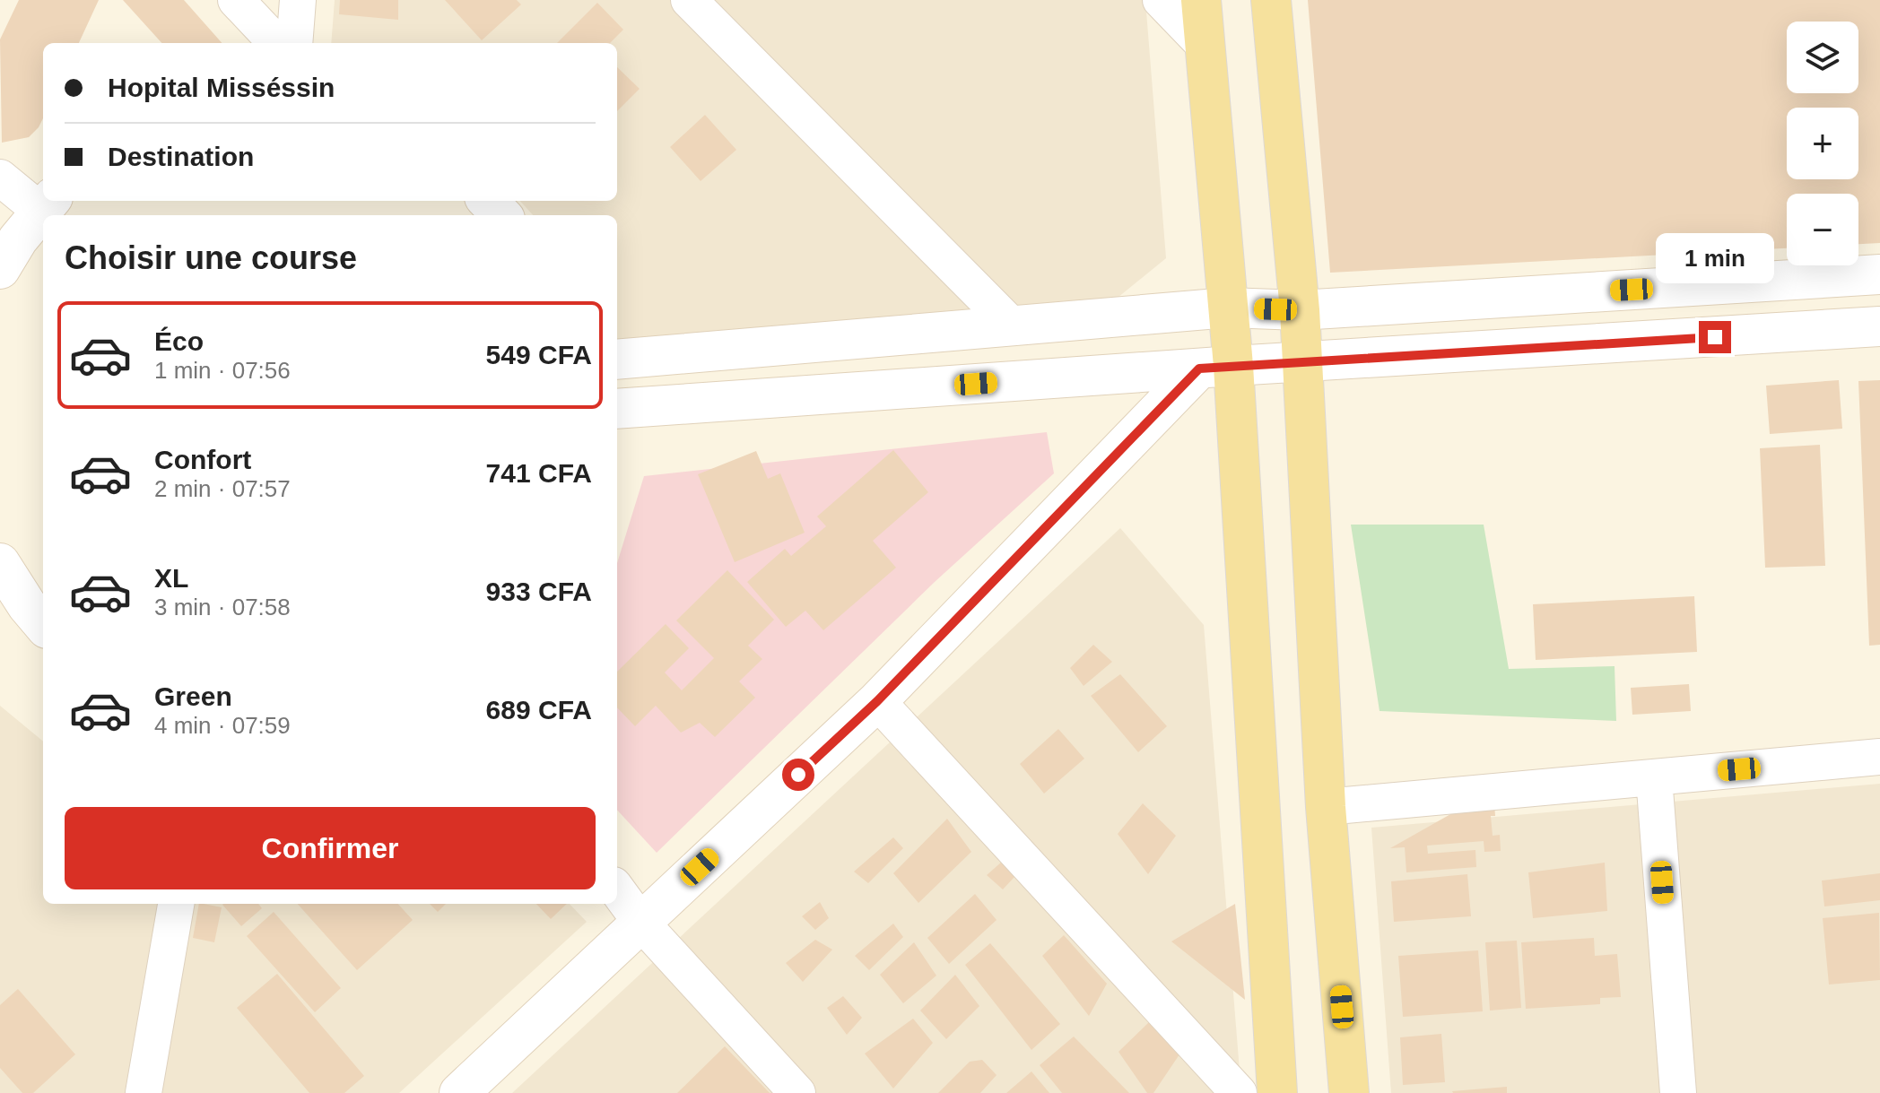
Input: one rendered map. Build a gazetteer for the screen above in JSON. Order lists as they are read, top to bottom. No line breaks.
{"page":{"map_buttons":["+","−"],"banner":["Hopital Misséssin","Destination"],"heading":"Choisir une course","bubble":"1 min","list":[{"name":"Éco","note":"1 min · 07:56","value":"549 CFA"},{"name":"Confort","note":"2 min · 07:57","value":"741 CFA"},{"name":"XL","note":"3 min · 07:58","value":"933 CFA"},{"name":"Green","note":"4 min · 07:59","value":"689 CFA"}],"buttons":"Confirmer"}}
